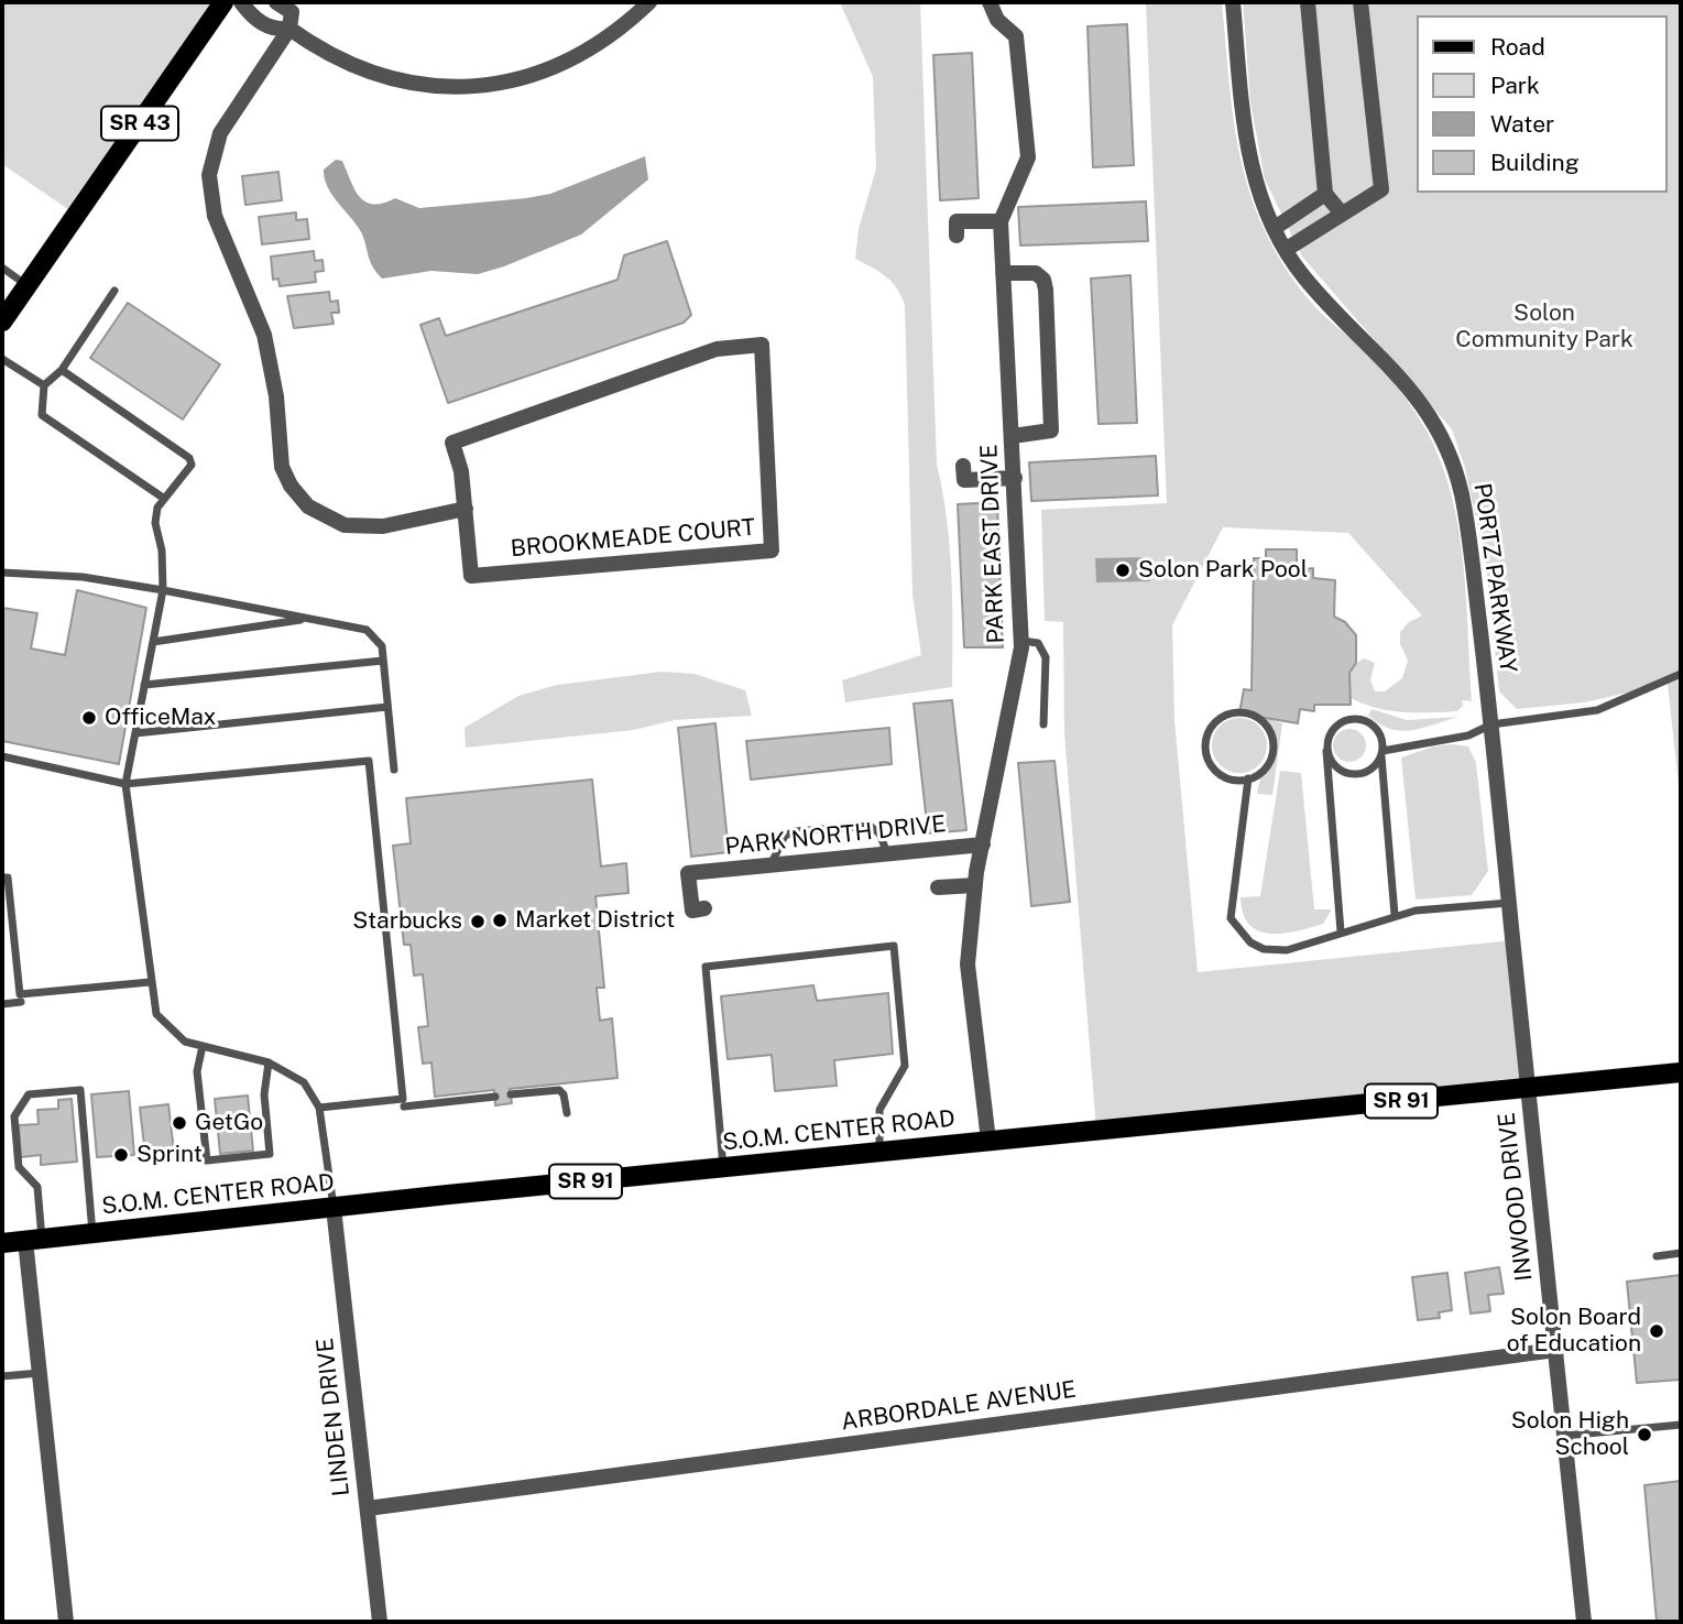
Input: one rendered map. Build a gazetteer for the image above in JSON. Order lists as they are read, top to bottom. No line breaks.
{"streets":{"main road":["SR 43","SR 91","S.O.M. CENTER ROAD"],"street":["BROOKMEADE COURT","PARK EAST DRIVE","PORTZ PARKWAY","PARK NORTH DRIVE","INWOOD DRIVE","ARBORDALE AVENUE","LINDEN DRIVE"]},"crossings":[["PARK EAST DRIVE","PARK NORTH DRIVE"],["PARK EAST DRIVE","S.O.M. CENTER ROAD"],["PORTZ PARKWAY","S.O.M. CENTER ROAD"],["PORTZ PARKWAY","INWOOD DRIVE"],["S.O.M. CENTER ROAD","INWOOD DRIVE"],["S.O.M. CENTER ROAD","LINDEN DRIVE"],["INWOOD DRIVE","ARBORDALE AVENUE"],["ARBORDALE AVENUE","LINDEN DRIVE"]],"parks":["Solon Community Park"],"places":["Solon Park Pool","OfficeMax","Market District","Starbucks","GetGo","Sprint","Solon Board of Education","Solon High School"],"legend":["Road","Park","Water","Building"]}
